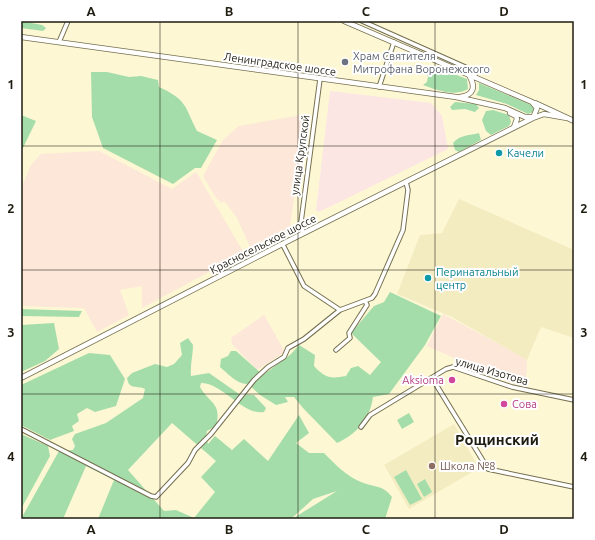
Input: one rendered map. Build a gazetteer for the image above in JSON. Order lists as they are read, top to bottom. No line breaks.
{"streets":{"main road":["Ленинградское шоссе","Красносельское шоссе"],"street":["улица Крупской","улица Изотова"]},"crossings":[["Ленинградское шоссе","улица Крупской"],["Ленинградское шоссе","Красносельское шоссе"],["улица Крупской","Красносельское шоссе"]],"districts":["Рощинский"],"places":["Храм Святителя Митрофана Воронежского","Качели","Перинатальный центр","Aksioma","Сова","Школа №8"],"grid":{"columns":["A","B","C","D"],"rows":["1","2","3","4"]}}
